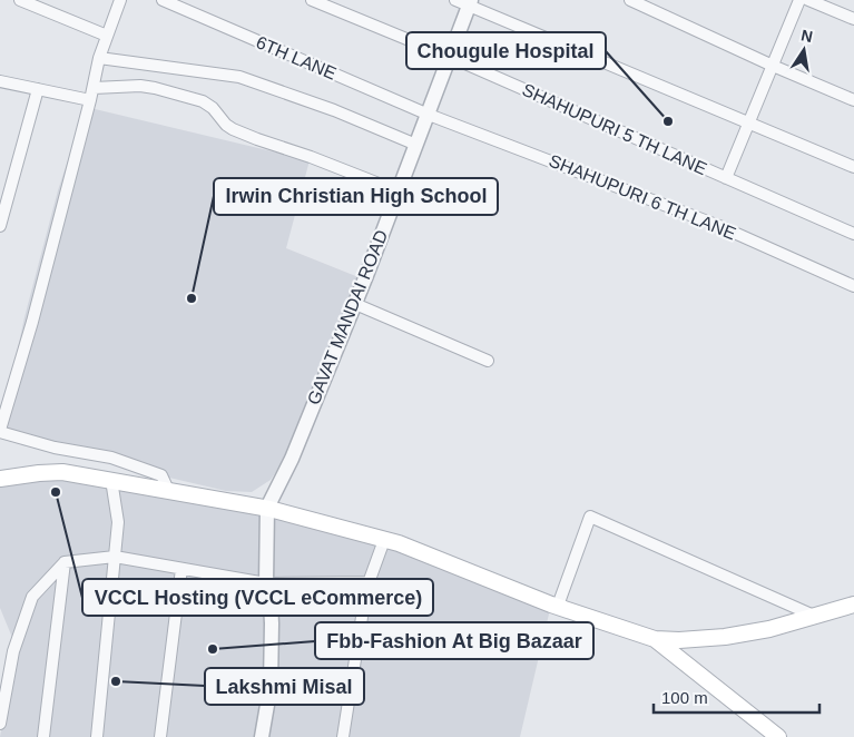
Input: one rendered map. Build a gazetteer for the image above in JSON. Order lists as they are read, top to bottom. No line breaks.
{"streets":{"street":["6TH LANE","SHAHUPURI 5 TH LANE","SHAHUPURI 6 TH LANE","GAVAT MANDAI ROAD"]},"crossings":[["6TH LANE","SHAHUPURI 6 TH LANE"],["6TH LANE","GAVAT MANDAI ROAD"],["SHAHUPURI 5 TH LANE","GAVAT MANDAI ROAD"],["SHAHUPURI 6 TH LANE","GAVAT MANDAI ROAD"]],"places":["Chougule Hospital","Irwin Christian High School","VCCL Hosting (VCCL eCommerce)","Fbb-Fashion At Big Bazaar","Lakshmi Misal"],"scale_bar":"100 m","north":"top"}
